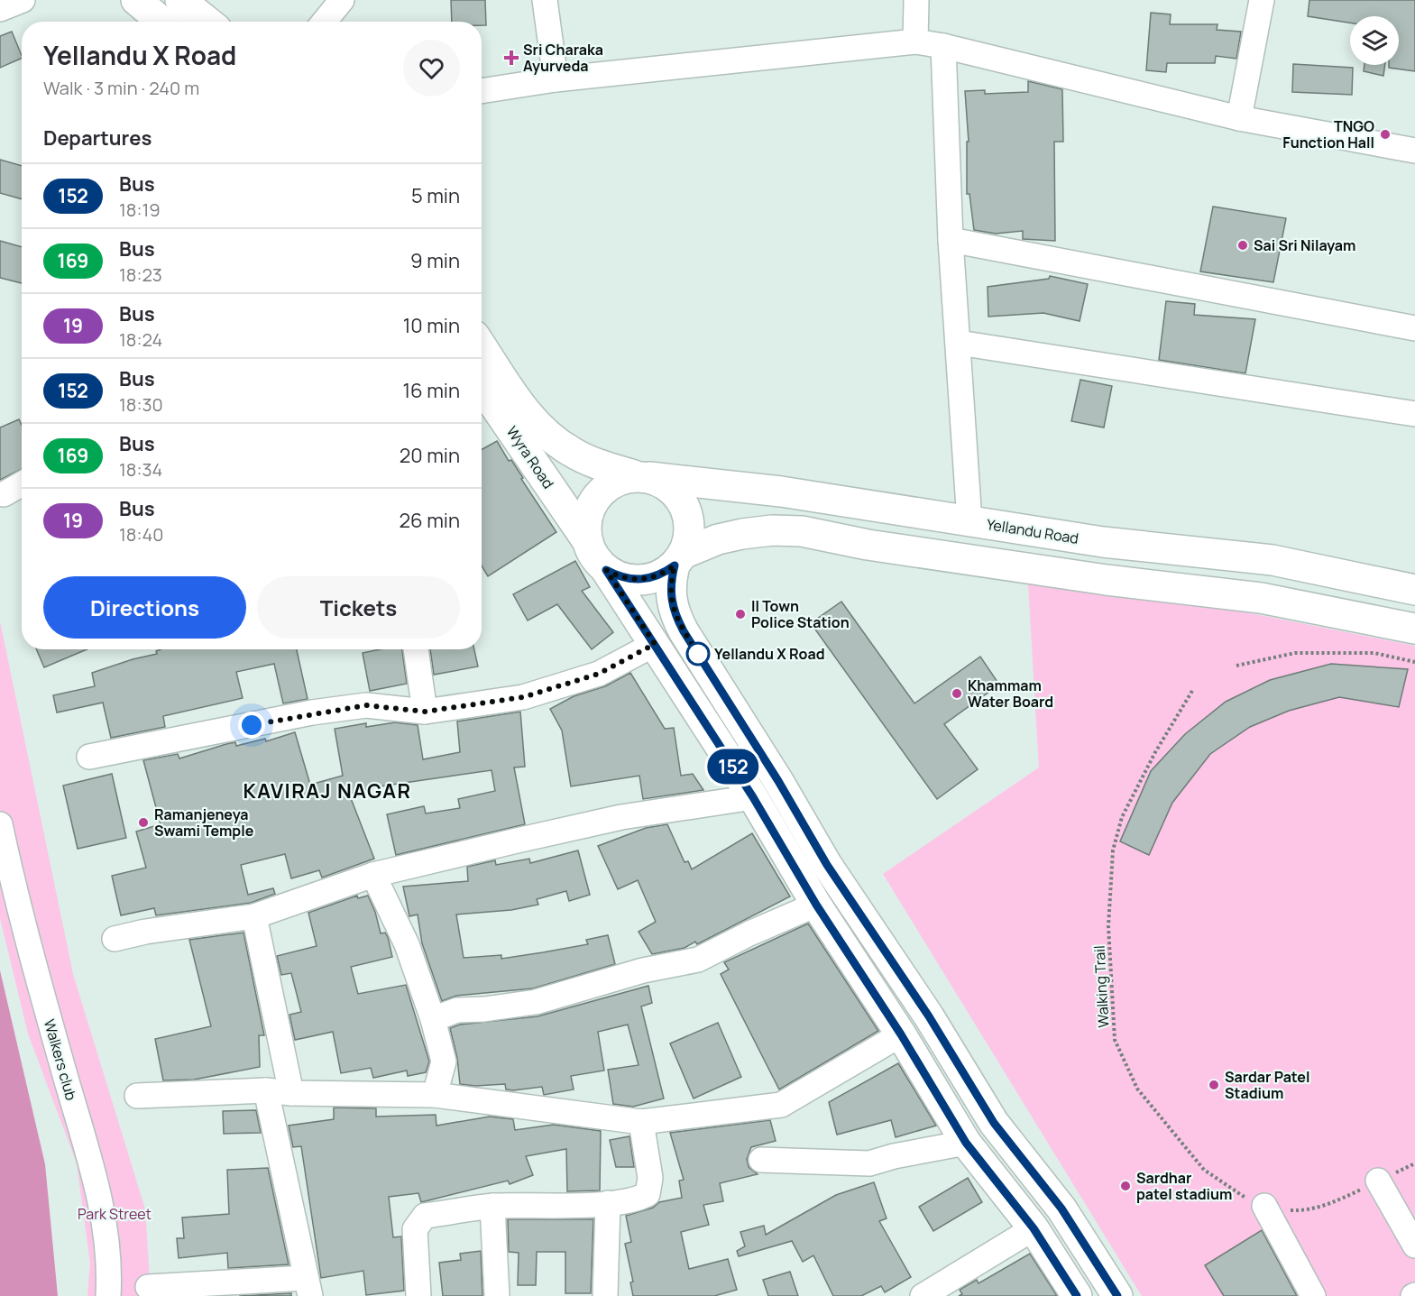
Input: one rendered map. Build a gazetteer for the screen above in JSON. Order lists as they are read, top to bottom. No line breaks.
{"streets":{"main road":["Wyra Road","Yellandu Road"],"street":["Walkers club"],"path":["Walking Trail"]},"crossings":[["Wyra Road","Yellandu Road"]],"districts":["KAVIRAJ NAGAR"],"parks":["Park Street"],"places":{"health":["Sri Charaka Ayurveda"],"other":["TNGO Function Hall","Sai Sri Nilayam","II Town Police Station","Yellandu X Road","Khammam Water Board","Ramanjeneya Swami Temple","Sardar Patel Stadium","Sardhar patel stadium"]},"lines":["bus line 152"],"page":{"on_map":"152","heading":[["Yellandu X Road","Walk · 3 min · 240 m"],"Departures"],"list":[{"mark":"152","name":"Bus","note":"18:19","value":"5 min"},{"mark":"169","name":"Bus","note":"18:23","value":"9 min"},{"mark":"19","name":"Bus","note":"18:24","value":"10 min"},{"mark":"152","name":"Bus","note":"18:30","value":"16 min"},{"mark":"169","name":"Bus","note":"18:34","value":"20 min"},{"mark":"19","name":"Bus","note":"18:40","value":"26 min"}],"buttons":["Directions","Tickets"]}}
